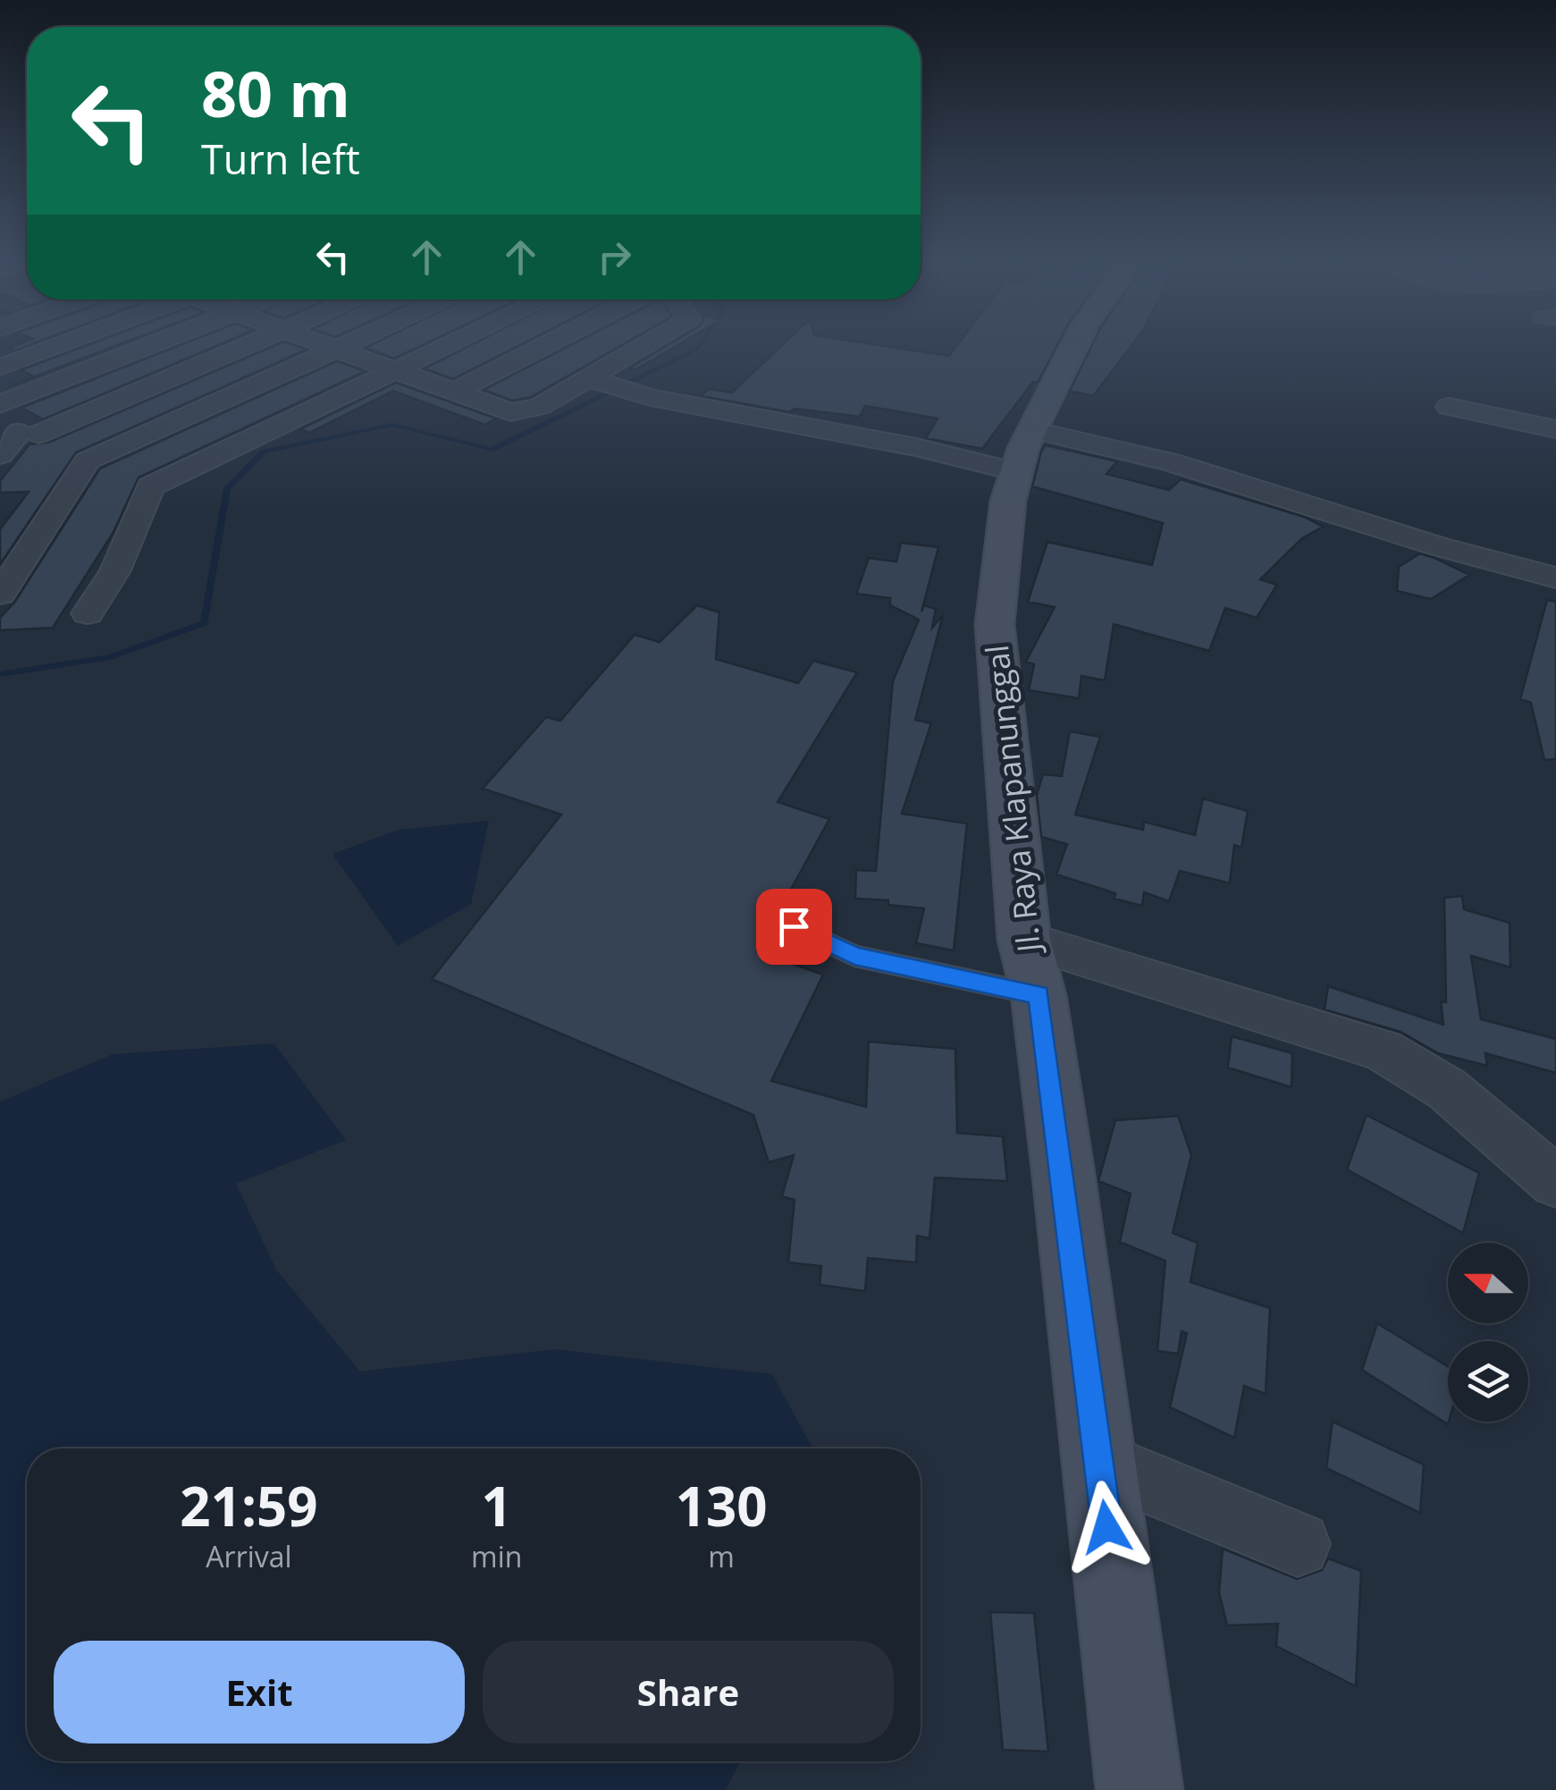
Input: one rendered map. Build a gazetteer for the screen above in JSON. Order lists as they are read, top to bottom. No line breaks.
{"streets":{"street":["Jl. Raya Klapanunggal"]},"north":"left","page":{"turn":["80 m","Turn left"],"eta":["21:59","Arrival","1","min","130","m"],"buttons":["Exit","Share"]}}
